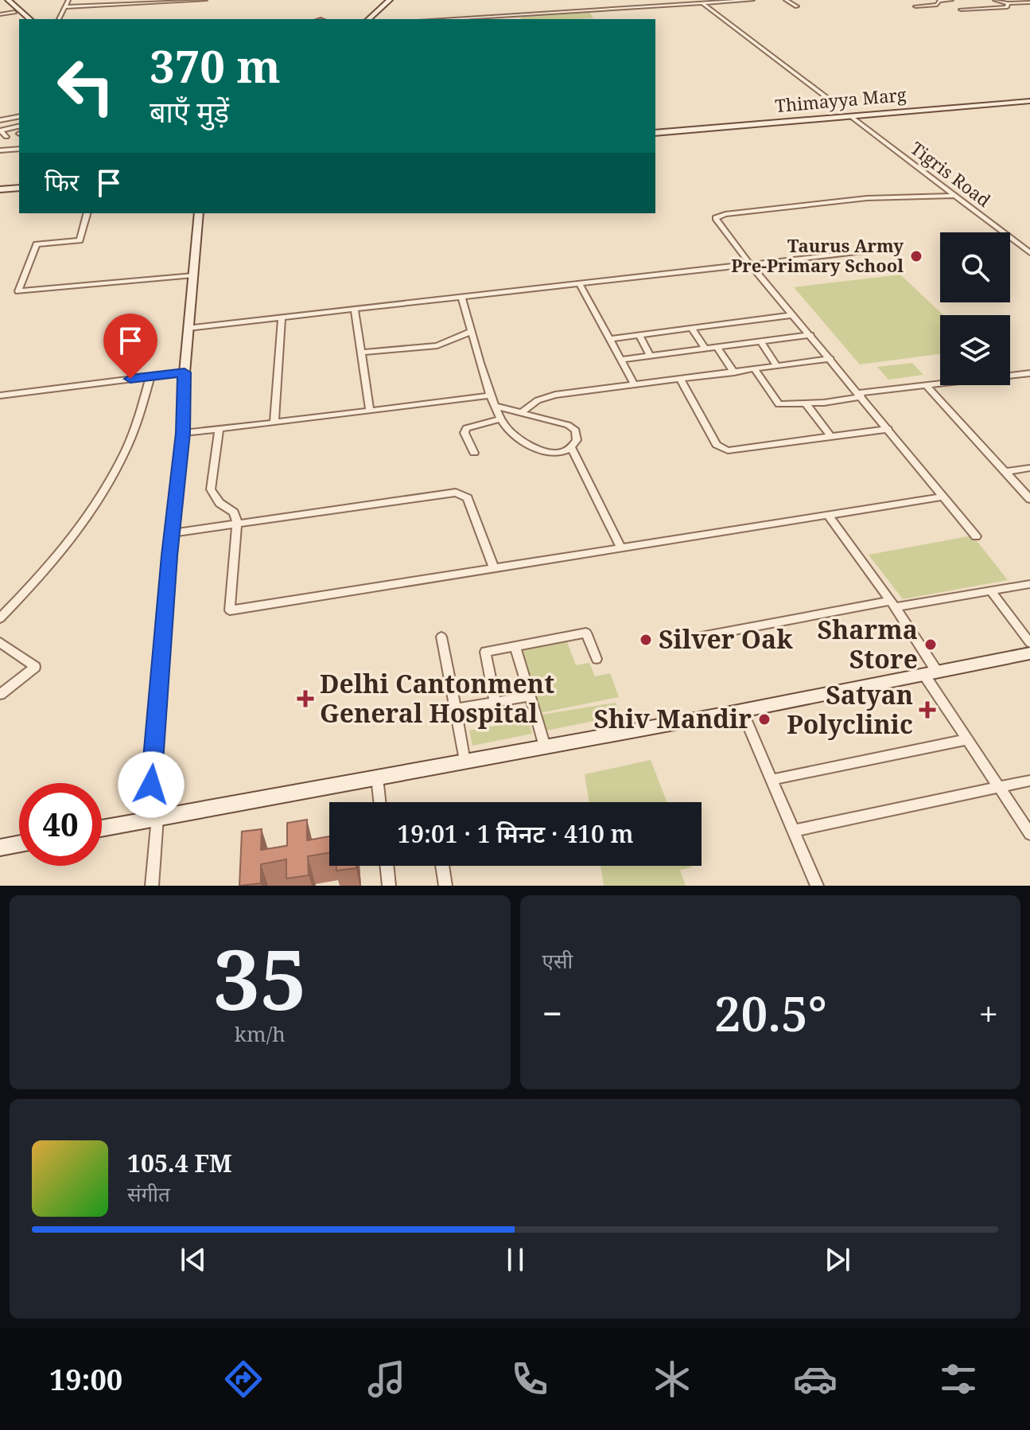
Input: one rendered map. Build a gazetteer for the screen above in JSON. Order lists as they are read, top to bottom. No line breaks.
{"streets":{"street":["Thimayya Marg","Tigris Road"]},"crossings":[["Thimayya Marg","Tigris Road"]],"places":{"other":["Taurus Army Pre-Primary School","Silver Oak","Sharma Store","Shiv Mandir"],"health":["Delhi Cantonment General Hospital","Satyan Polyclinic"]},"page":{"turn":["370 m","बाएँ मुड़ें"],"then":"फिर","limit":"40","trip":"19:01 · 1 मिनट · 410 m","tile":[["35","km/h"],"एसी"],"heat":["−","20.5°","+"],"song":["105.4 FM","संगीत"],"tabs":"19:00"}}
